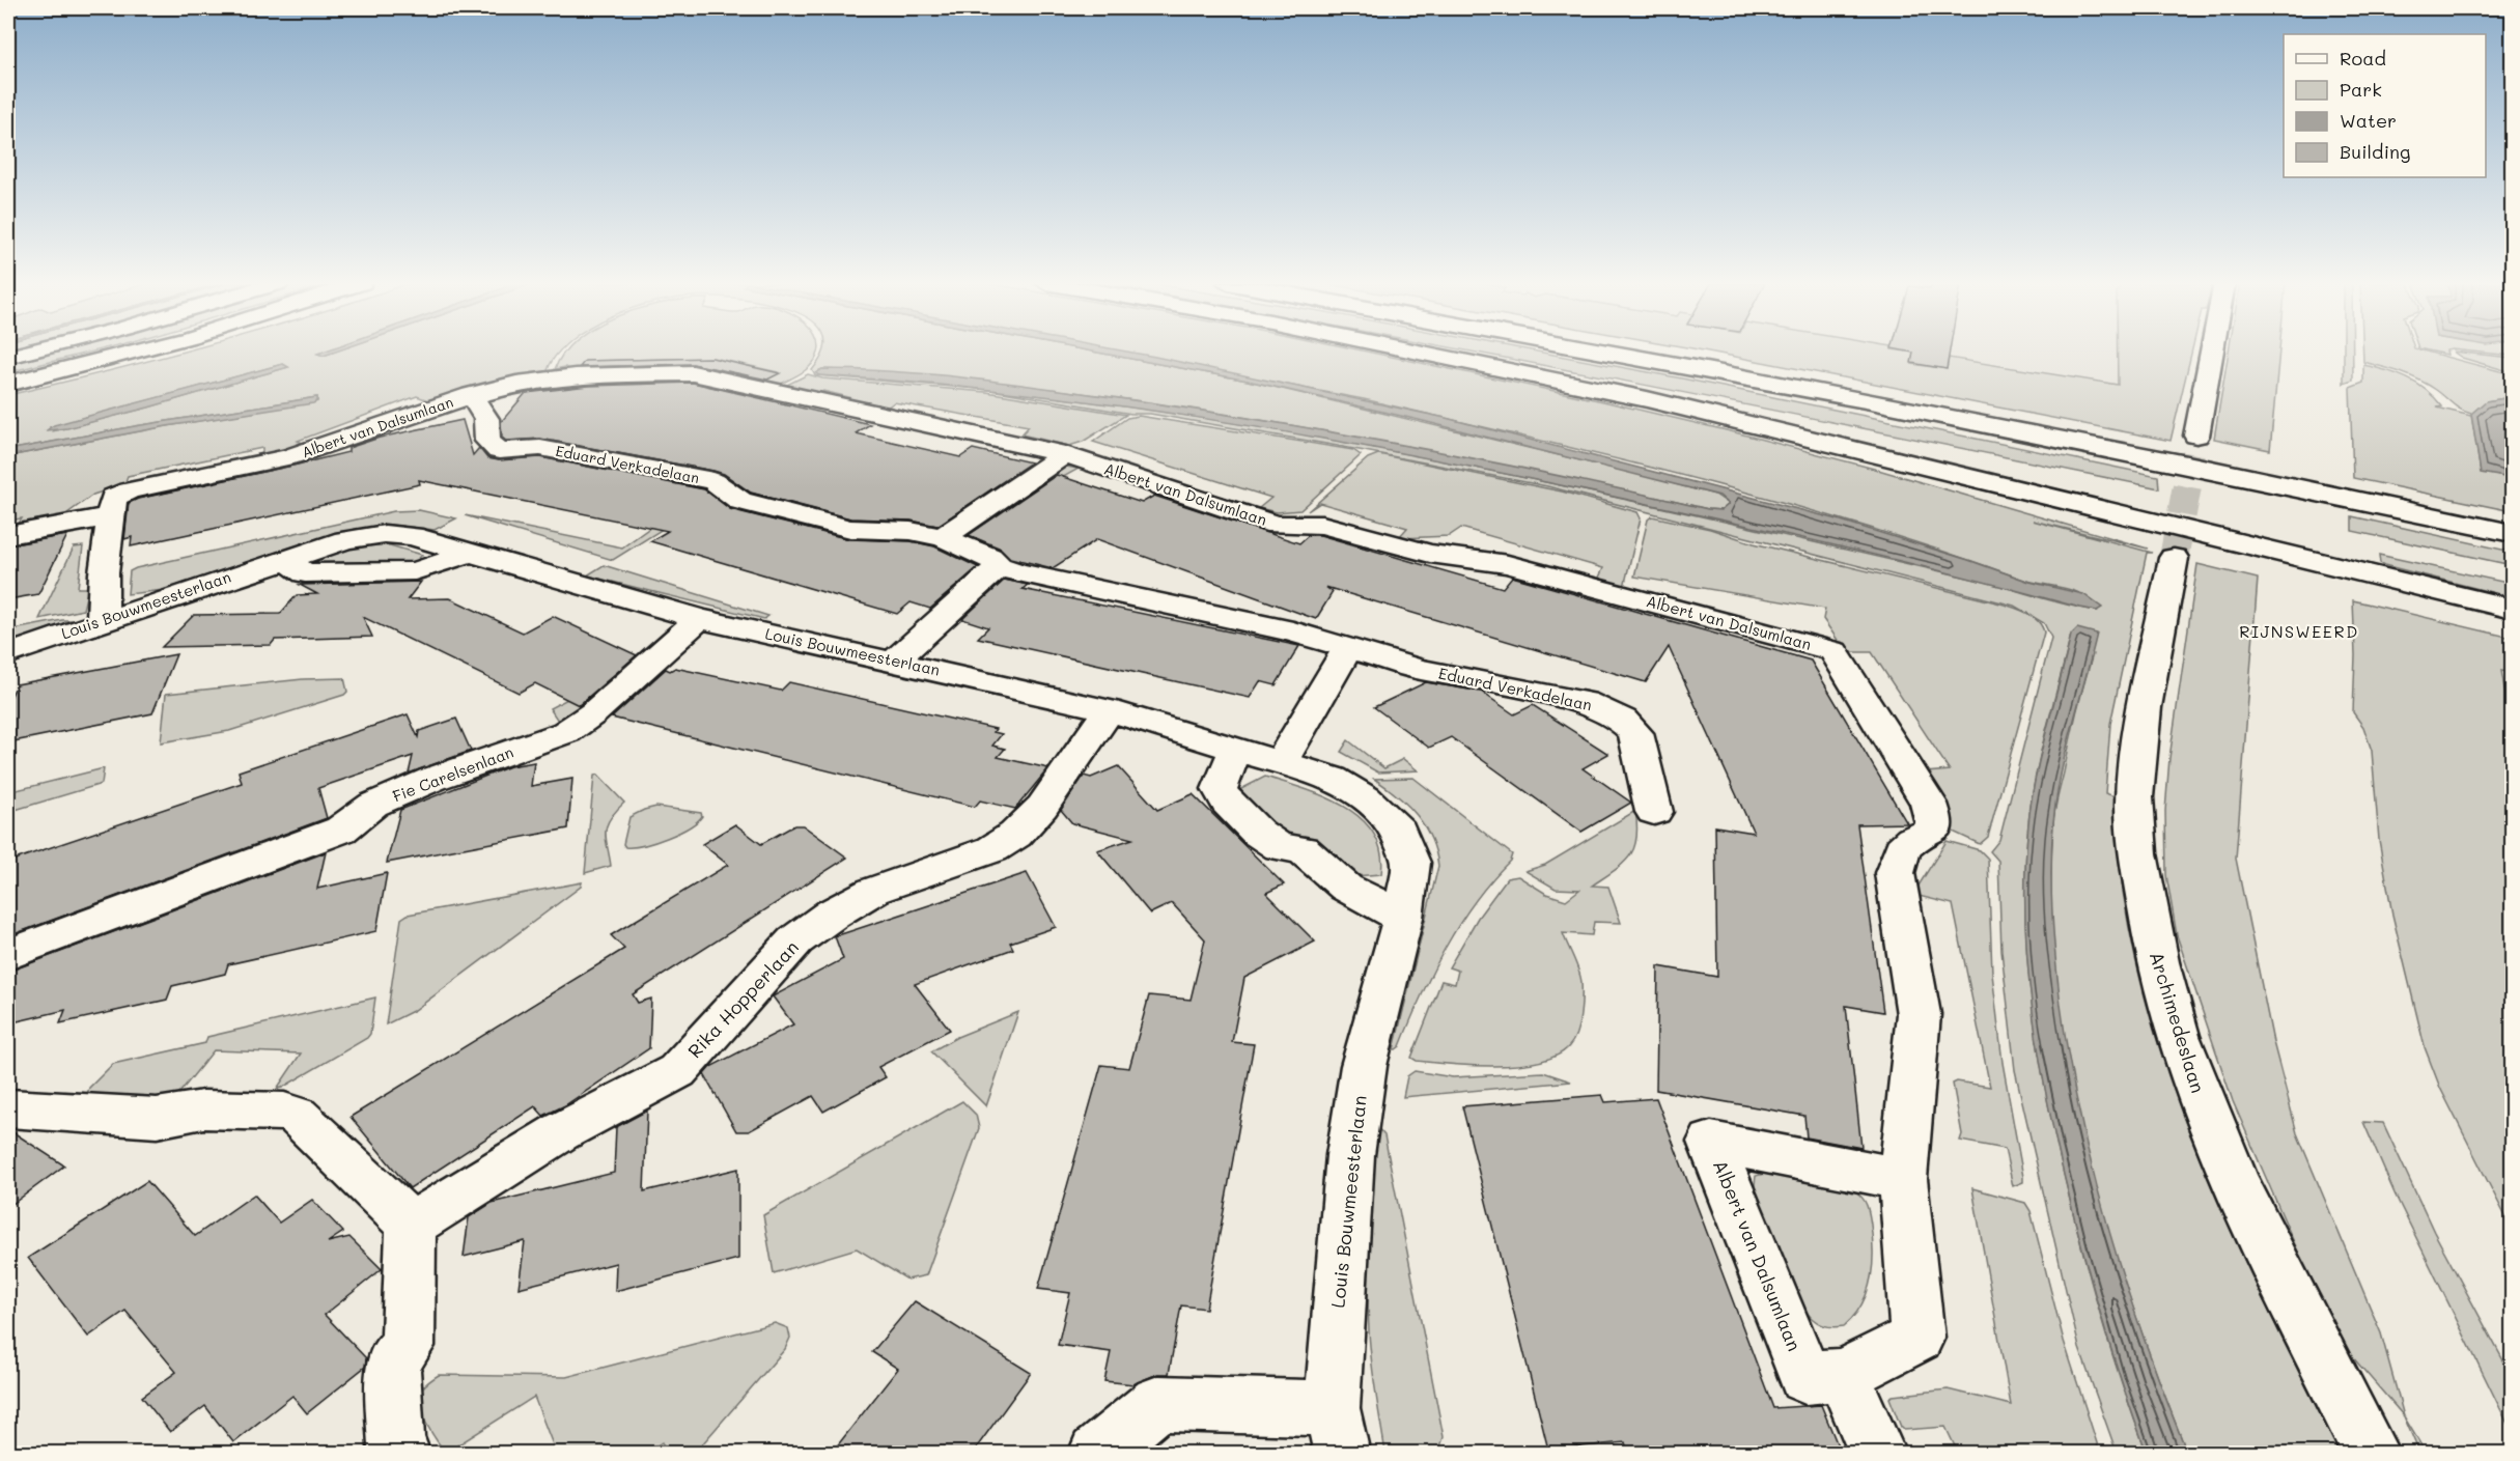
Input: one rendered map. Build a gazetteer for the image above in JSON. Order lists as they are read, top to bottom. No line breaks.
{"streets":{"main road":["Albert van Dalsumlaan","Eduard Verkadelaan","Louis Bouwmeesterlaan","Fie Carelsenlaan","Rika Hopperlaan","Archimedeslaan"]},"crossings":[["Albert van Dalsumlaan","Eduard Verkadelaan"],["Albert van Dalsumlaan","Louis Bouwmeesterlaan"],["Louis Bouwmeesterlaan","Fie Carelsenlaan"],["Louis Bouwmeesterlaan","Rika Hopperlaan"]],"districts":["RIJNSWEERD"],"legend":["Road","Park","Water","Building"]}
